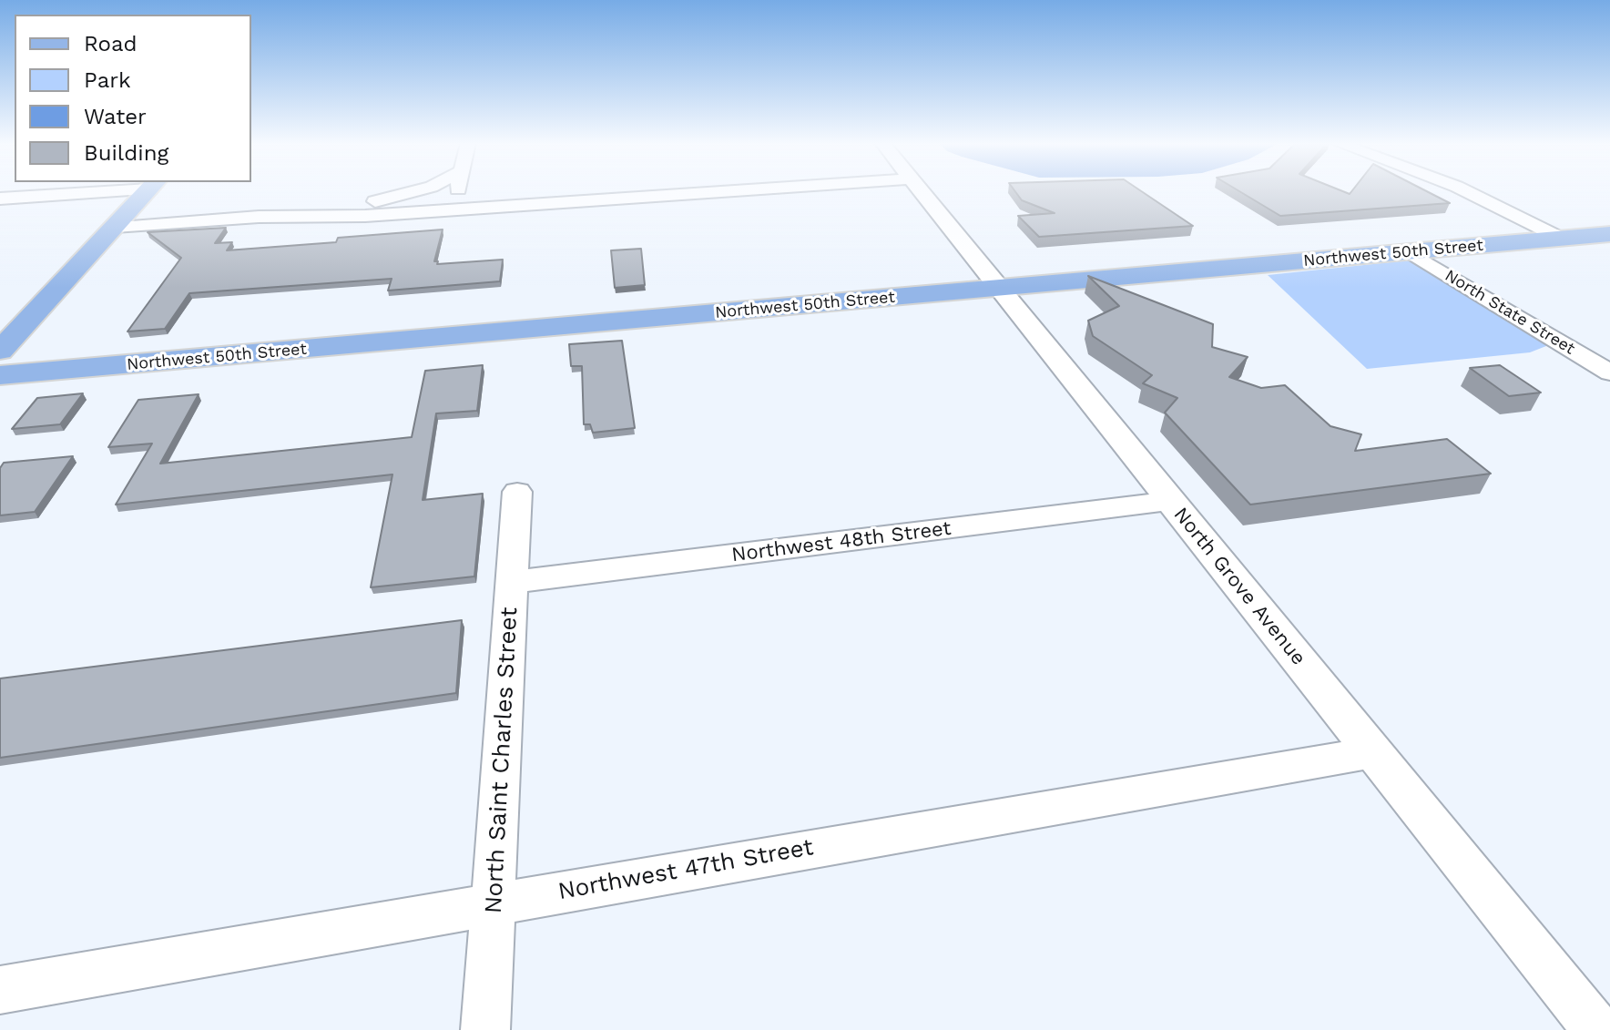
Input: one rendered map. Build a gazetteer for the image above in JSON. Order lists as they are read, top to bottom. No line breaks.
{"streets":{"main road":["Northwest 50th Street"],"street":["North State Street","Northwest 48th Street","North Grove Avenue","North Saint Charles Street","Northwest 47th Street"]},"crossings":[["Northwest 50th Street","North State Street"],["Northwest 50th Street","North Grove Avenue"],["Northwest 48th Street","North Grove Avenue"],["Northwest 48th Street","North Saint Charles Street"],["North Grove Avenue","Northwest 47th Street"],["North Saint Charles Street","Northwest 47th Street"]],"legend":["Road","Park","Water","Building"]}
